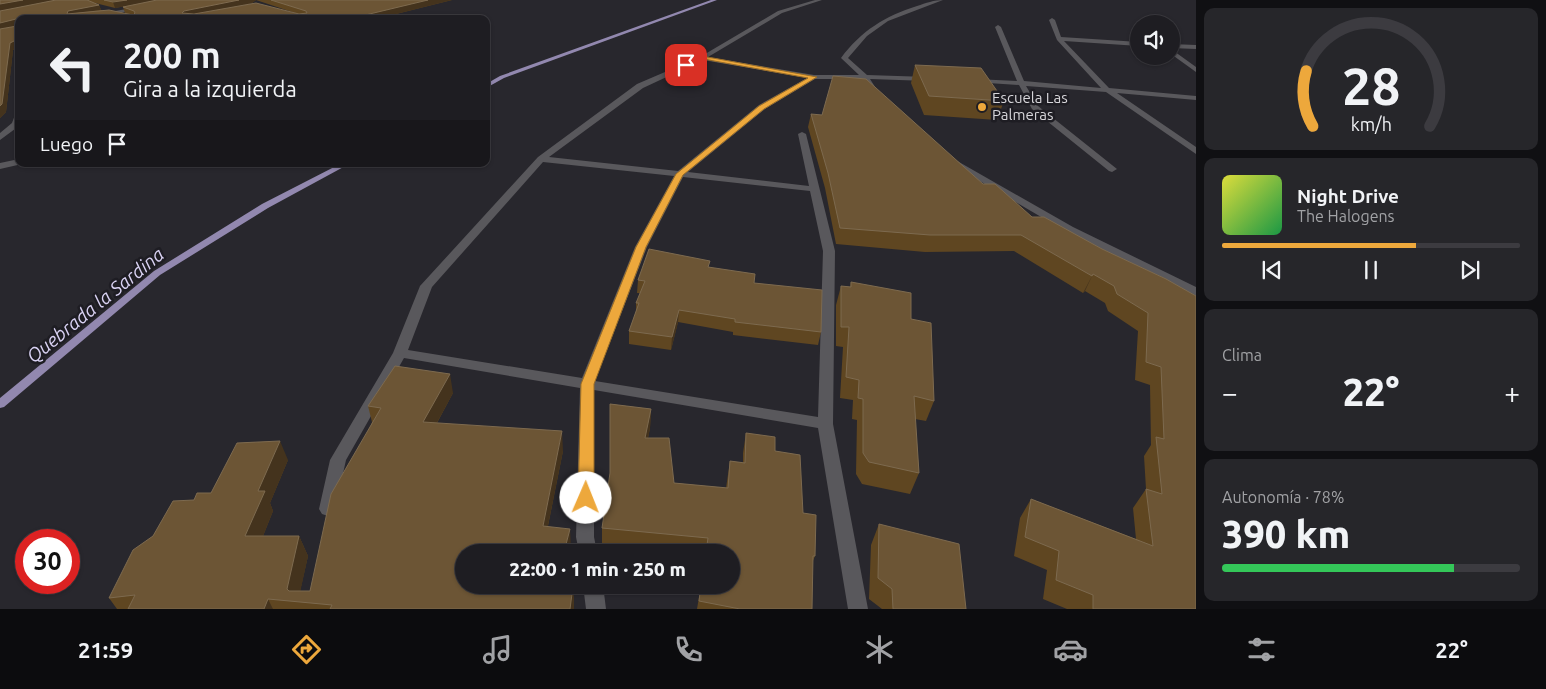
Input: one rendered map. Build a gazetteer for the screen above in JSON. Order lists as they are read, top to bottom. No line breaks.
{"water":["Quebrada la Sardina"],"places":["Escuela Las Palmeras"],"page":{"turn":["200 m","Gira a la izquierda"],"then":"Luego","song":["Night Drive","The Halogens"],"tile":["Clima",["Autonomía · 78%","390 km"]],"heat":["−","22°","+"],"limit":"30","trip":"22:00 · 1 min · 250 m","tabs":["21:59","22°"],"gauge":["28","km/h"]}}
